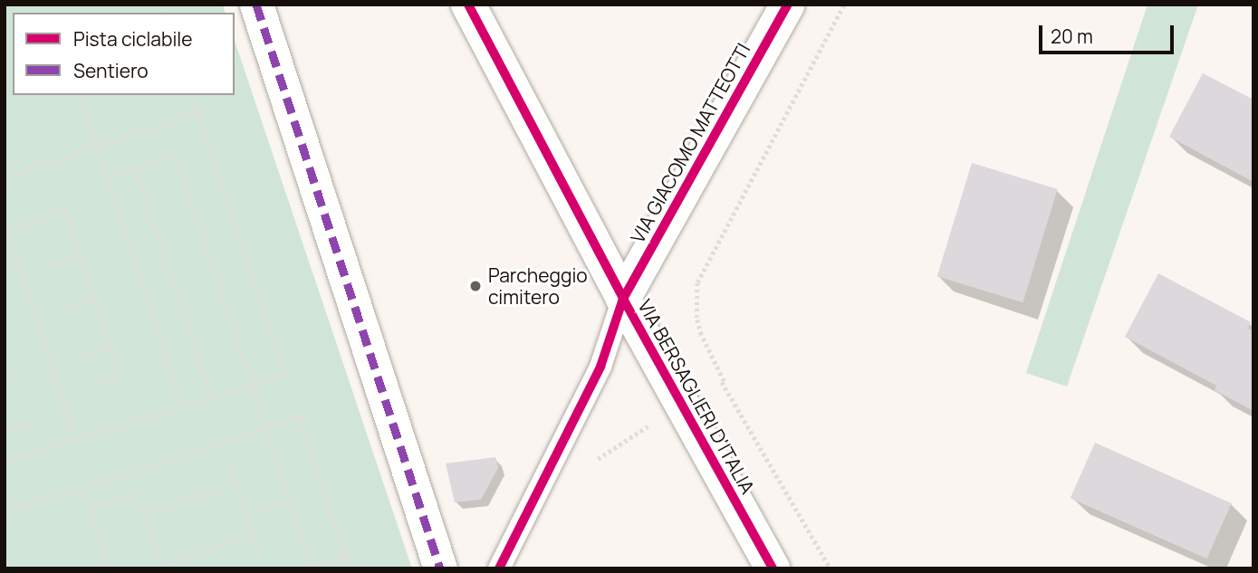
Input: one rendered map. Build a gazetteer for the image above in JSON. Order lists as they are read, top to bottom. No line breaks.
{"streets":{"street":["VIA GIACOMO MATTEOTTI","VIA BERSAGLIERI D'ITALIA"]},"crossings":[["VIA GIACOMO MATTEOTTI","VIA BERSAGLIERI D'ITALIA"]],"places":["Parcheggio cimitero"],"legend":["Pista ciclabile","Sentiero"],"scale_bar":"20 m"}
